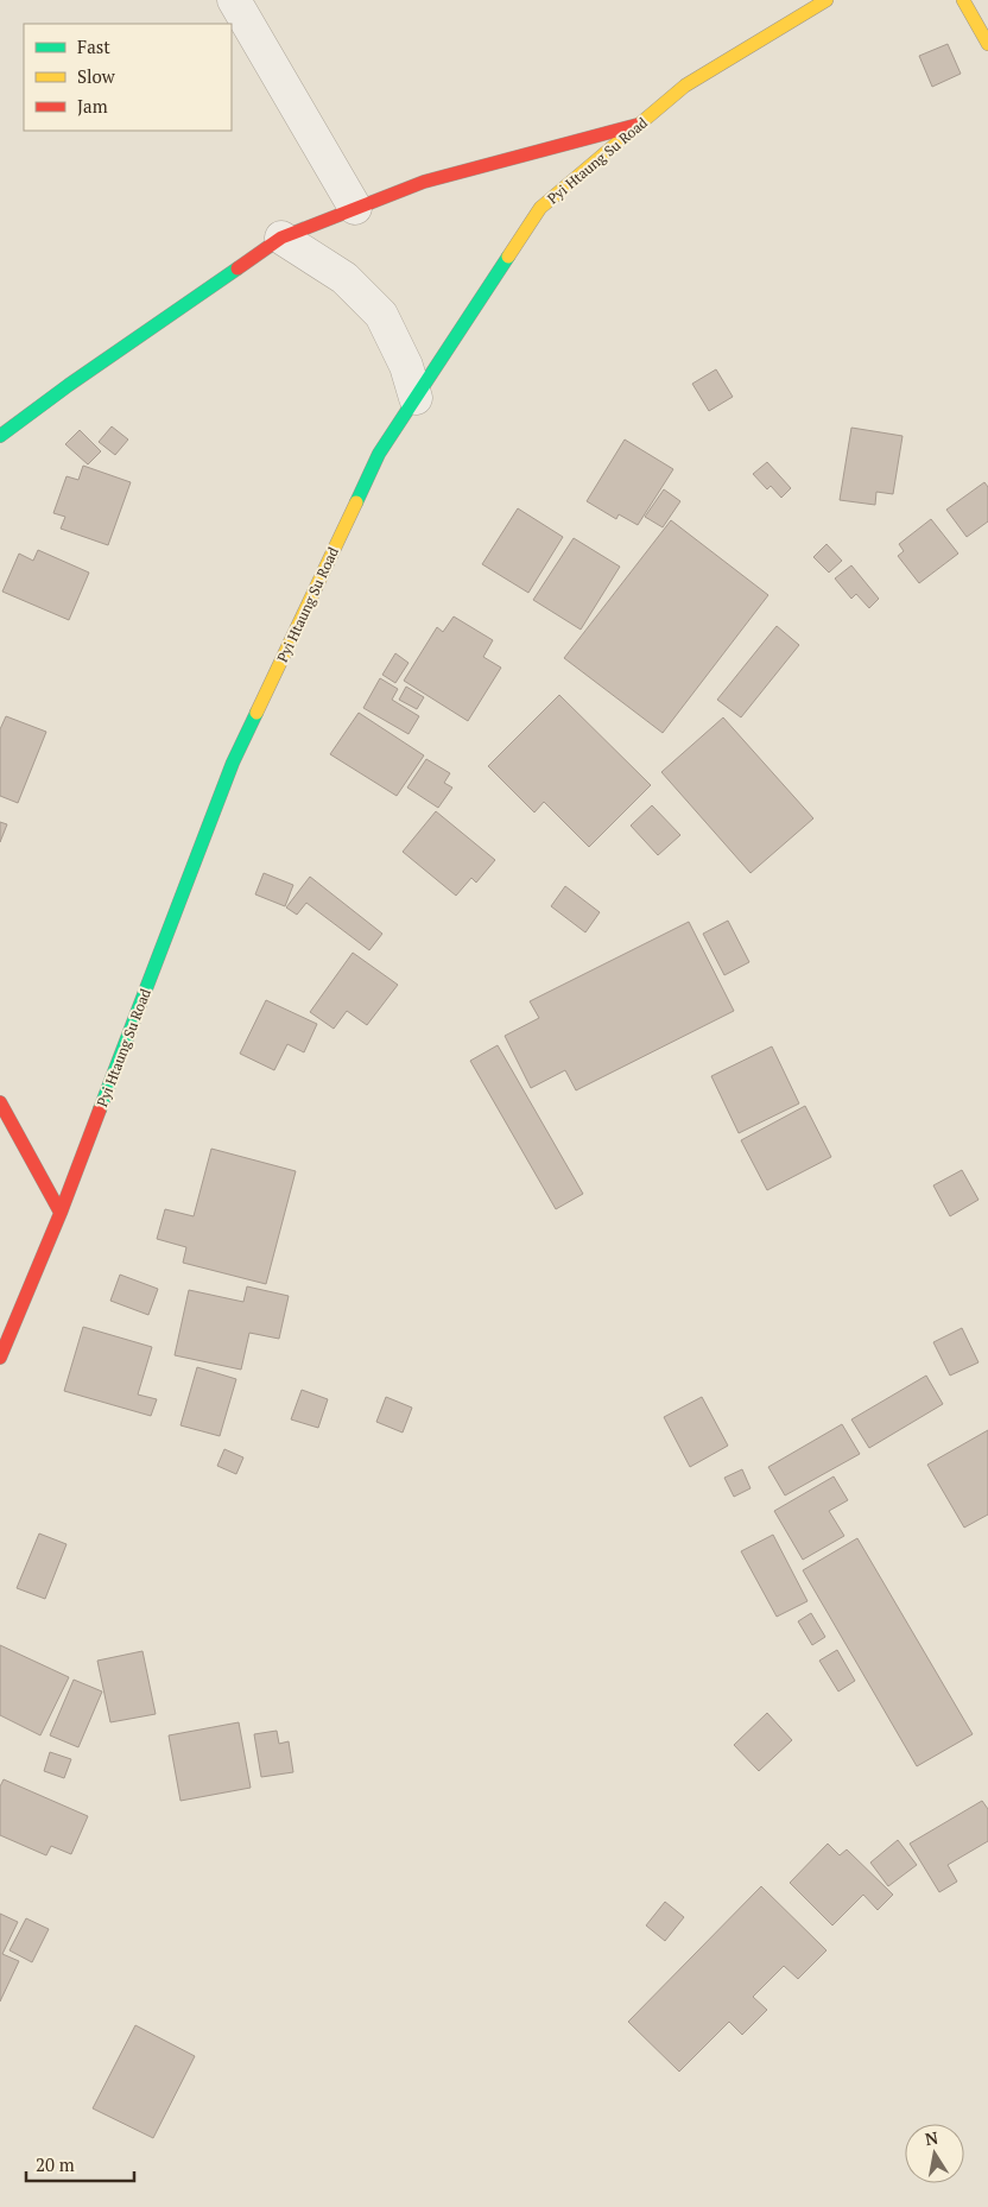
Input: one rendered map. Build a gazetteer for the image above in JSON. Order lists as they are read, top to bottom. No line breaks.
{"streets":{"main road":["Pyi Htaung Su Road"]},"legend":["Fast","Slow","Jam"],"scale_bar":"20 m","north":"top"}
